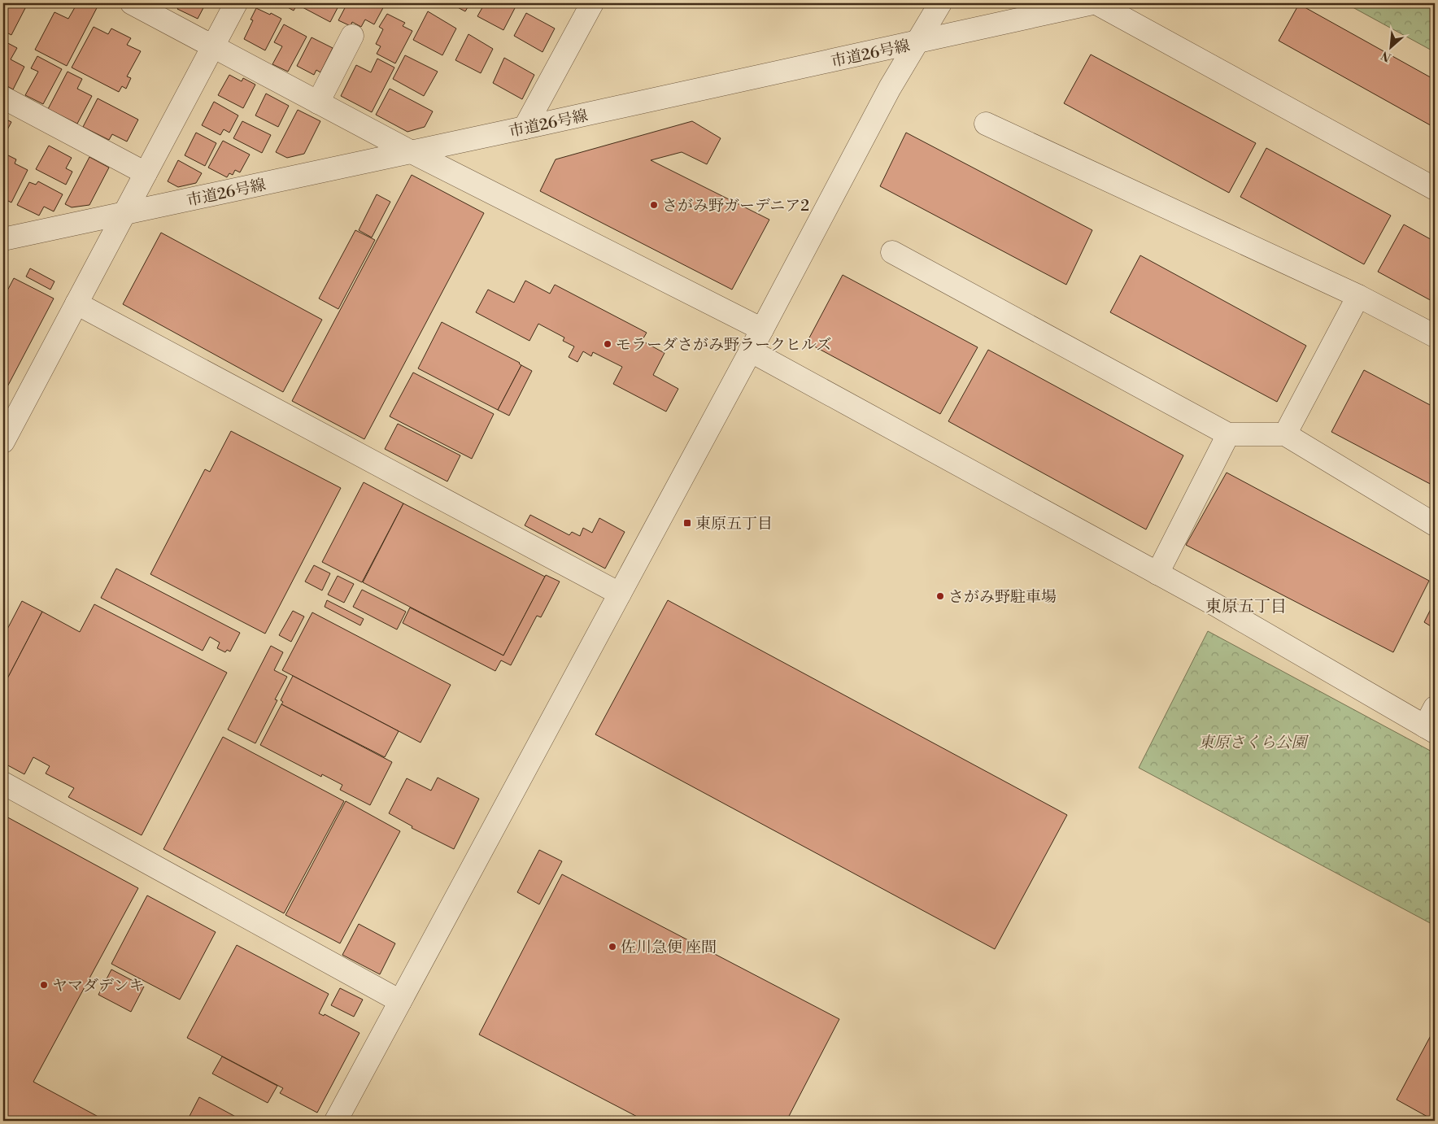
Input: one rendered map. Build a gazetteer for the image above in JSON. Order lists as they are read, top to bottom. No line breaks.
{"streets":{"street":["市道26号線"]},"districts":["東原五丁目"],"parks":["東原さくら公園"],"places":{"other":["さがみ野ガーデニア2","モラーダさがみ野ラークヒルズ","さがみ野駐車場","佐川急便 座間","ヤマダデンキ"],"transit":["東原五丁目"]},"north":"bottom left"}
